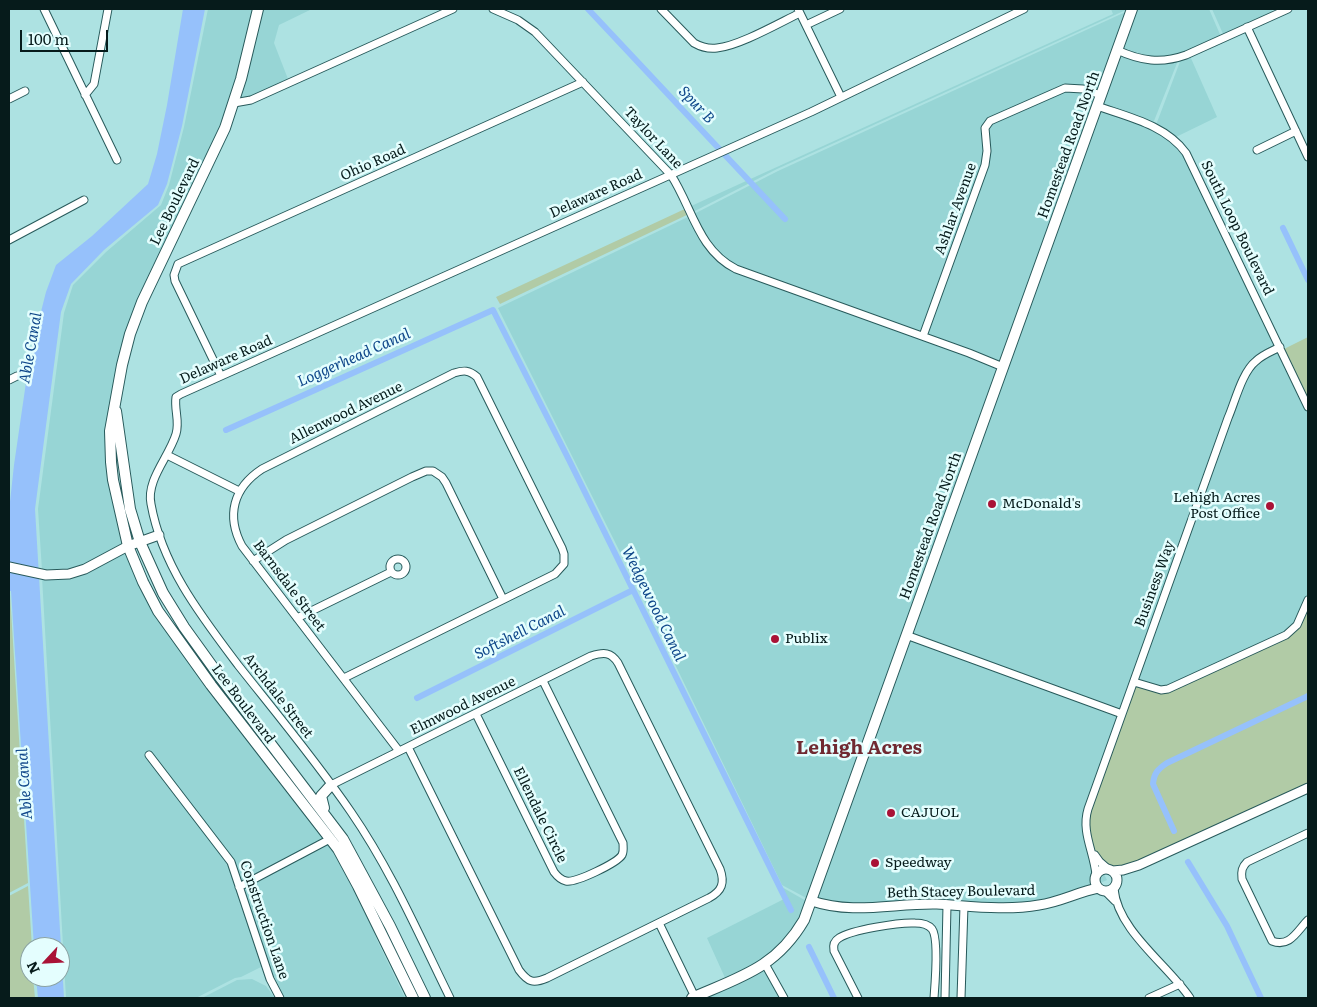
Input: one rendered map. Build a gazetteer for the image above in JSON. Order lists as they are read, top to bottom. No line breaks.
{"streets":{"main road":["Homestead Road North","Lee Boulevard"],"street":["Taylor Lane","Ohio Road","Delaware Road","Ashlar Avenue","South Loop Boulevard","Allenwood Avenue","Business Way","Barnsdale Street","Archdale Street","Elmwood Avenue","Ellendale Circle","Beth Stacey Boulevard","Construction Lane"]},"crossings":[["Taylor Lane","Ohio Road"],["Taylor Lane","Delaware Road"],["Taylor Lane","Ashlar Avenue"],["Homestead Road North","Ashlar Avenue"],["Homestead Road North","South Loop Boulevard"],["Homestead Road North","Beth Stacey Boulevard"],["Ohio Road","Delaware Road"],["Delaware Road","Archdale Street"],["South Loop Boulevard","Business Way"],["Allenwood Avenue","Barnsdale Street"],["Business Way","Beth Stacey Boulevard"],["Barnsdale Street","Elmwood Avenue"],["Archdale Street","Elmwood Avenue"],["Elmwood Avenue","Ellendale Circle"]],"districts":["Lehigh Acres"],"water":["Spur B","Able Canal","Loggerhead Canal","Wedgewood Canal","Softshell Canal"],"places":["McDonald's","Lehigh Acres Post Office","Publix","CAJUOL","Speedway"],"scale_bar":"100 m","north":"bottom left"}
